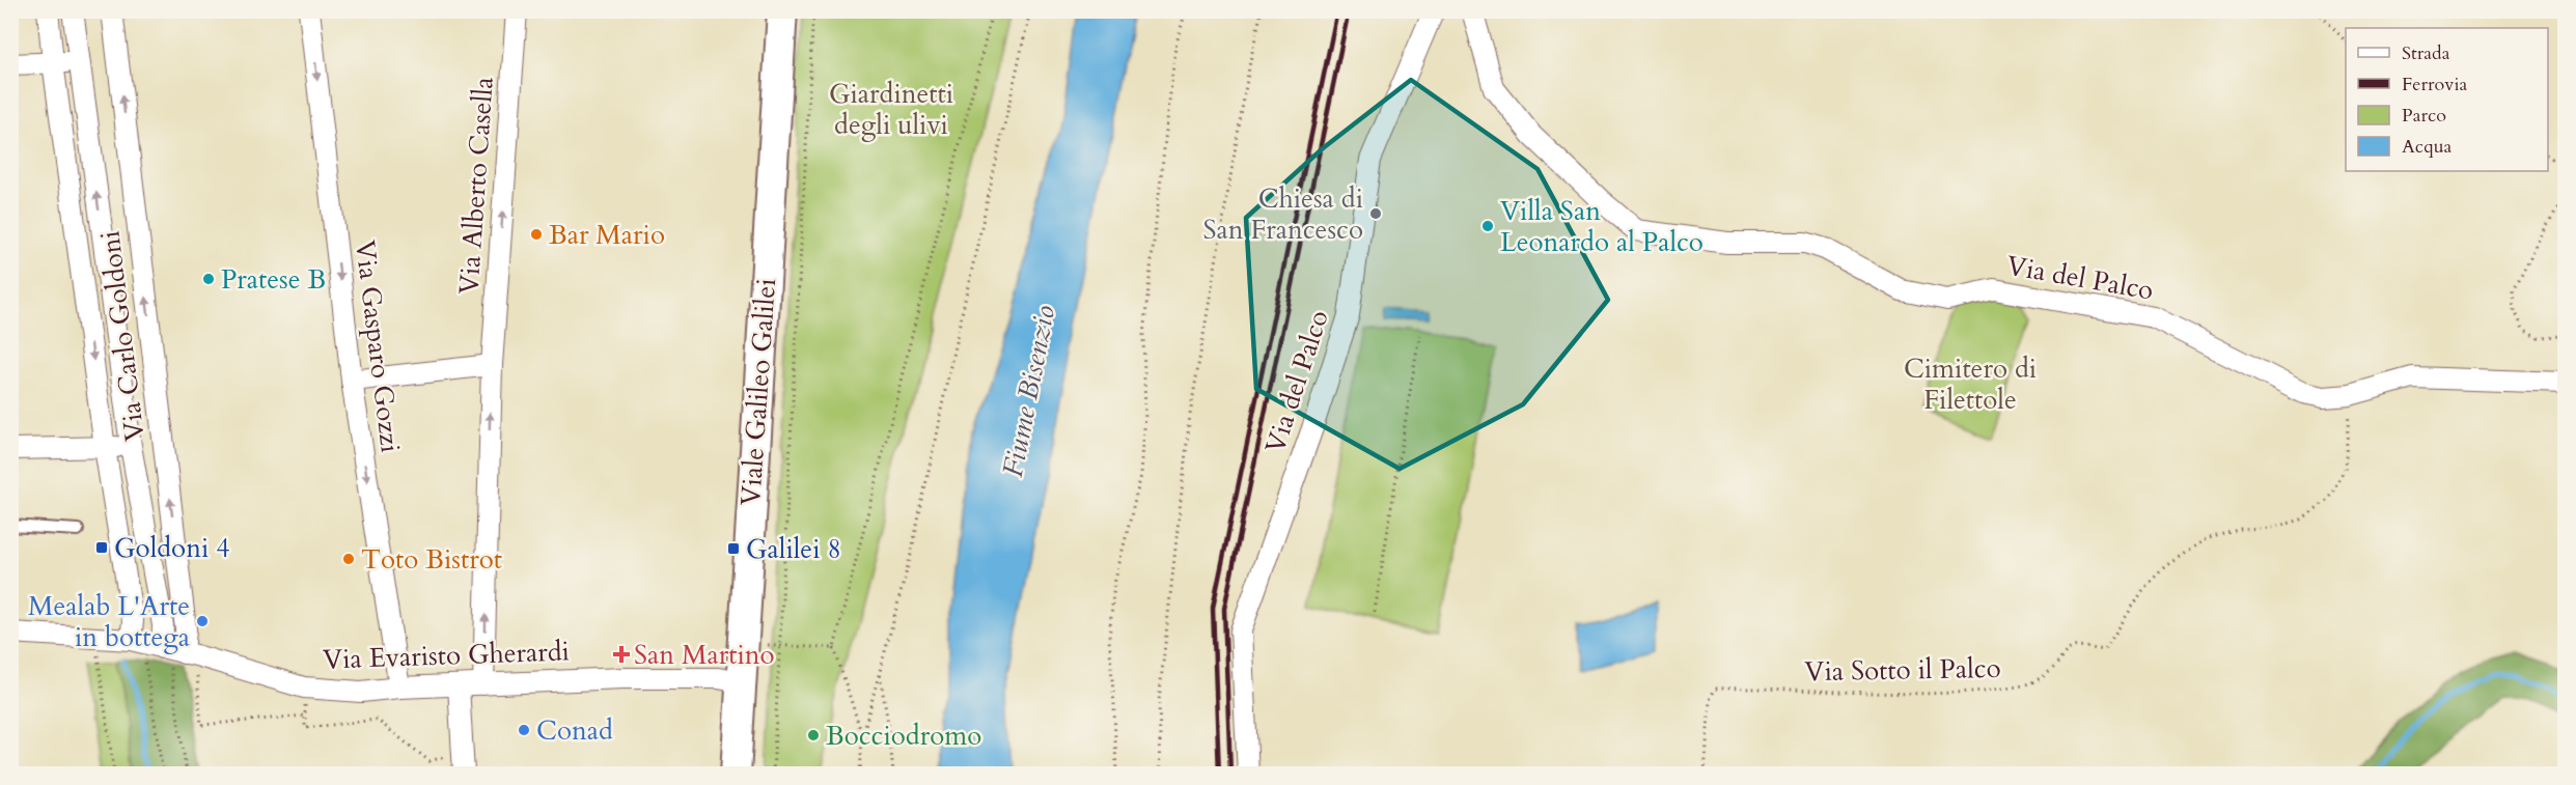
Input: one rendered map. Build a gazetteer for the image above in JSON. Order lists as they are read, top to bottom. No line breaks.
{"streets":{"main road":["Viale Galileo Galilei"],"street":["Via Alberto Casella","Via del Palco","Via Carlo Goldoni","Via Gasparo Gozzi","Via Evaristo Gherardi"],"path":["Via Sotto il Palco"]},"crossings":[["Via Alberto Casella","Via Evaristo Gherardi"],["Via del Palco","Via Sotto il Palco"],["Via Carlo Goldoni","Via Evaristo Gherardi"],["Via Gasparo Gozzi","Via Evaristo Gherardi"],["Viale Galileo Galilei","Via Evaristo Gherardi"]],"one_way":["Via Alberto Casella","Via Gasparo Gozzi"],"water":["Fiume Bisenzio"],"parks":["Giardinetti degli ulivi","Cimitero di Filettole"],"places":{"other":["Chiesa di San Francesco","Villa San Leonardo al Palco","Bar Mario","Pratese B","Toto Bistrot","Mealab L'Arte in bottega","Conad","Bocciodromo"],"transit":["Goldoni 4","Galilei 8"],"health":["San Martino"]},"legend":["Strada","Ferrovia","Parco","Acqua"]}
